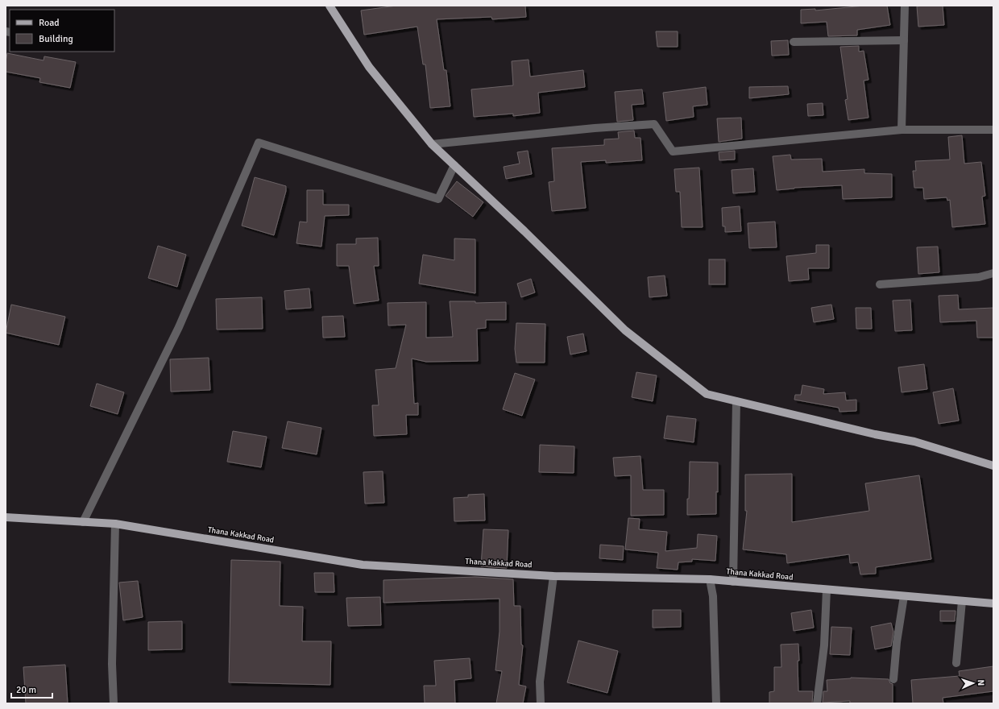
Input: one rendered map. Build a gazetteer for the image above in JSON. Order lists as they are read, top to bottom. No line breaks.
{"streets":{"main road":["Thana Kakkad Road"]},"legend":["Road","Building"],"scale_bar":"20 m","north":"right"}
